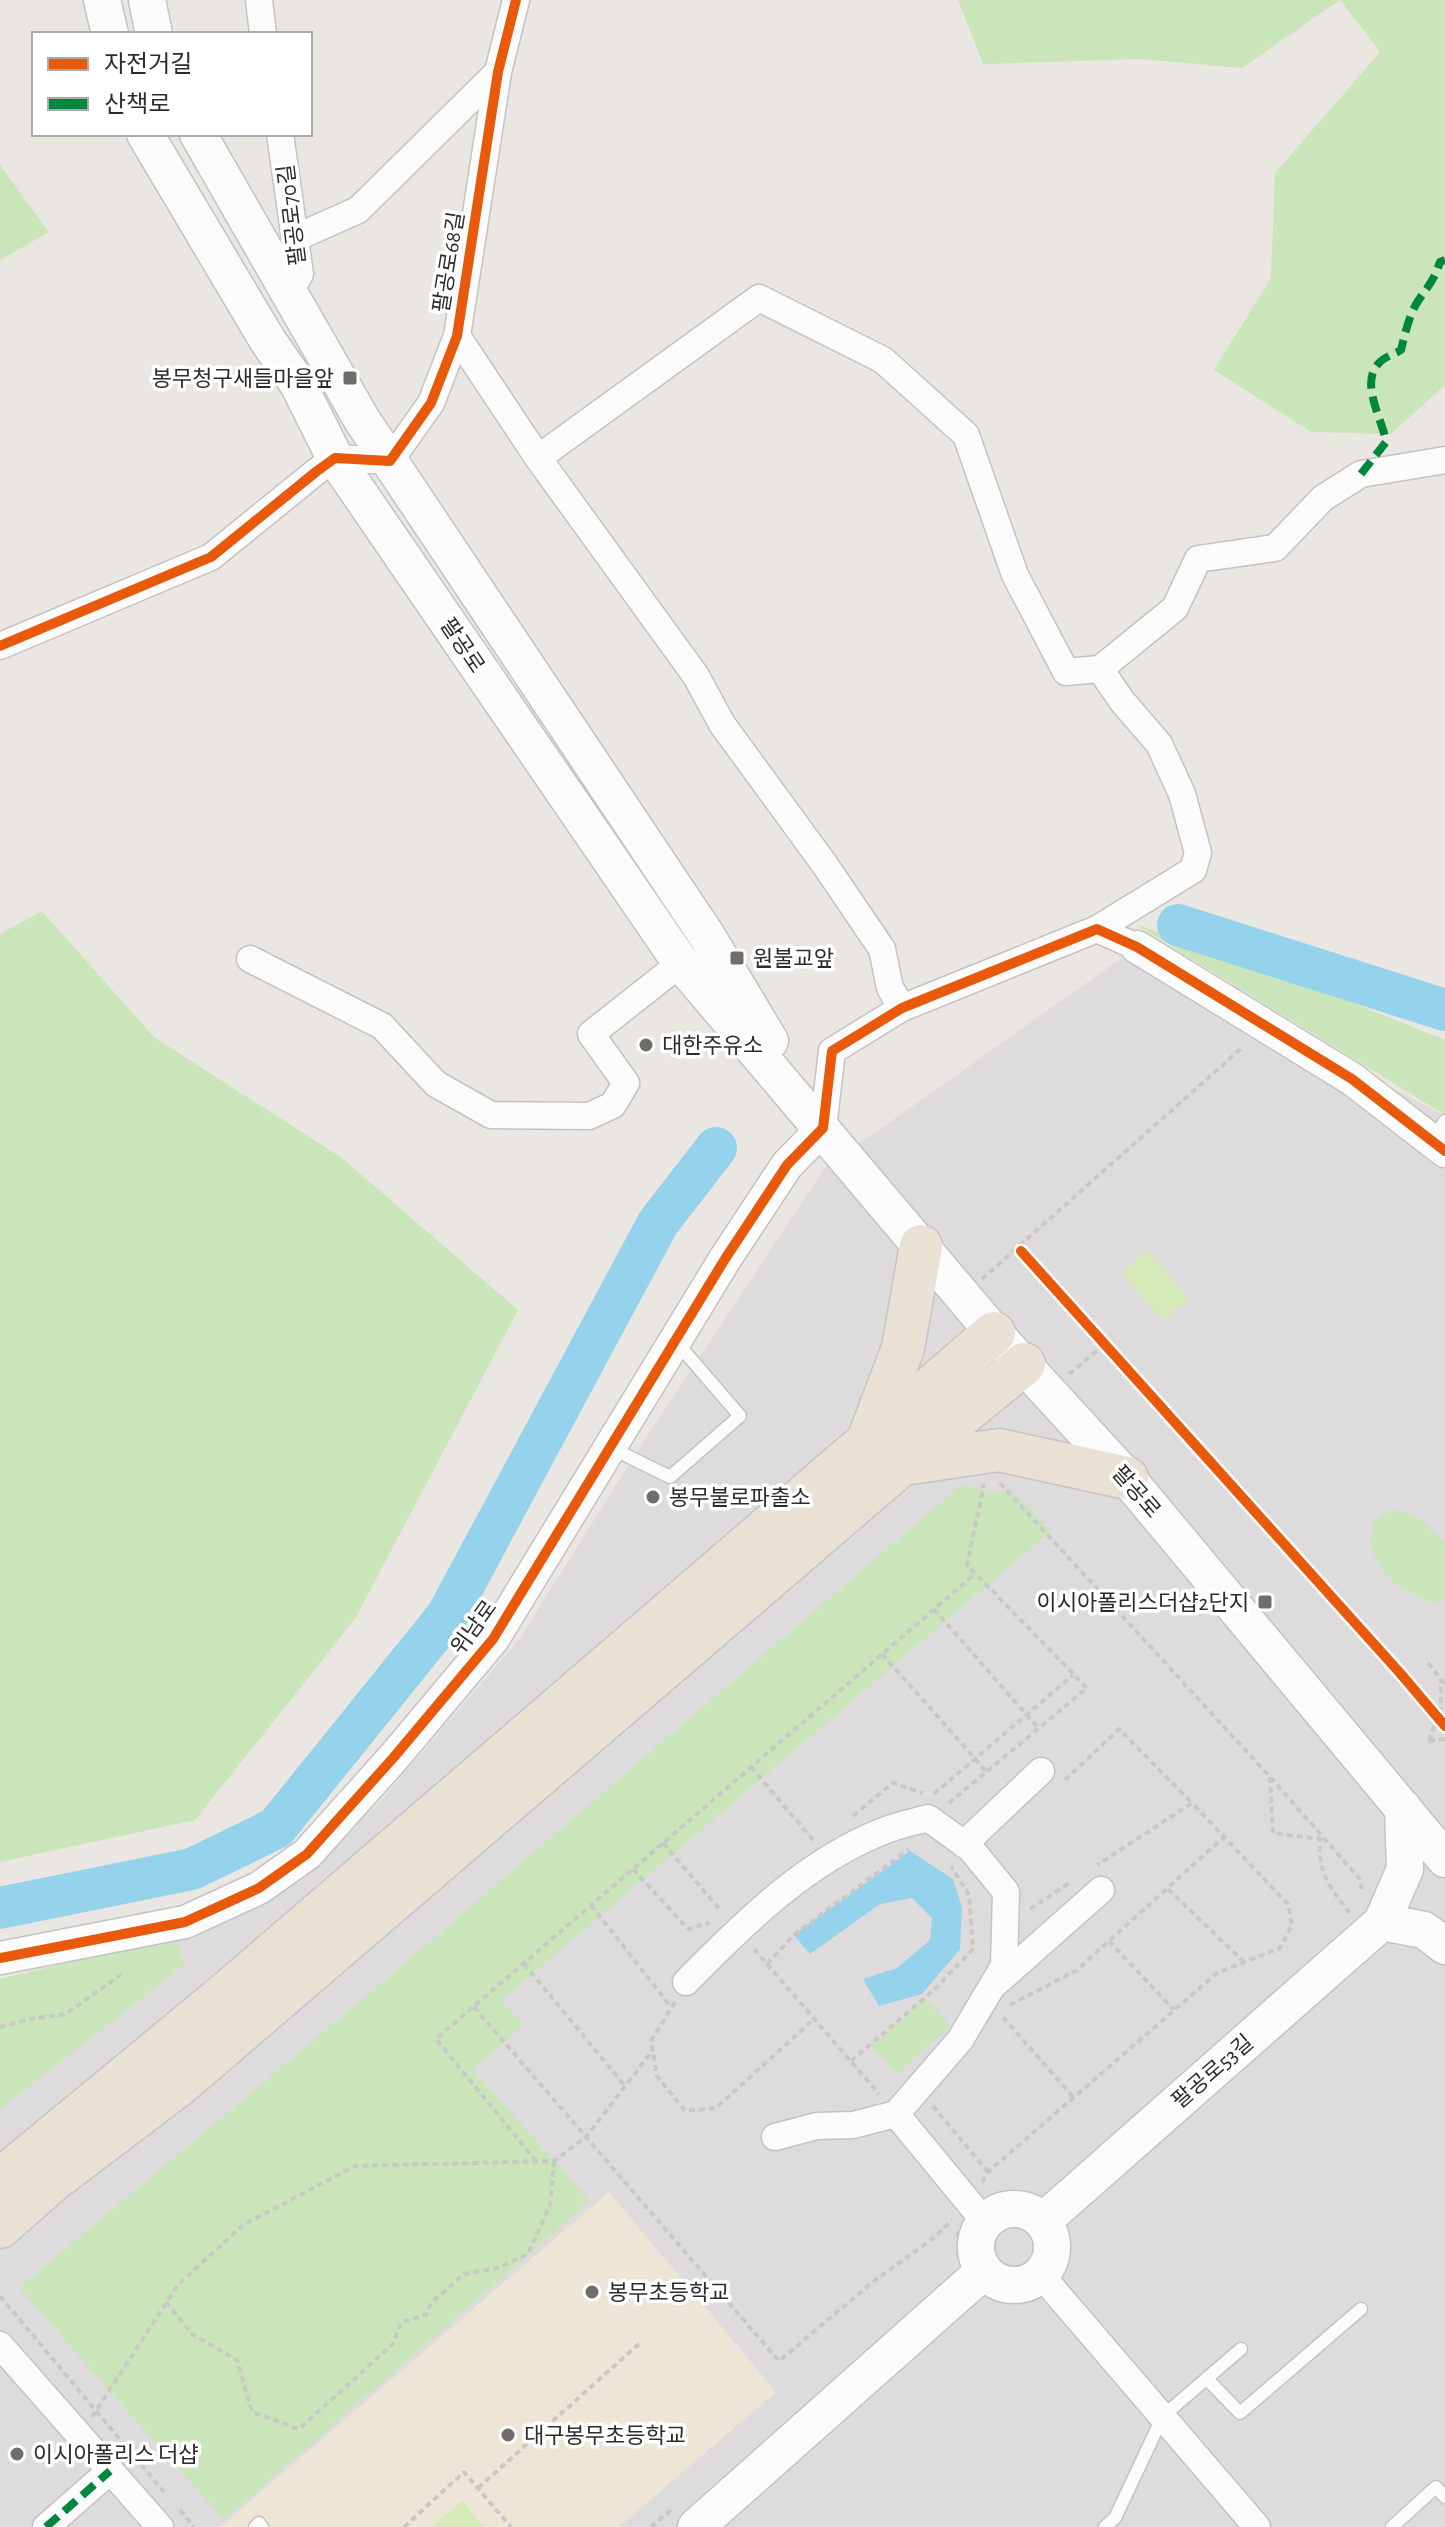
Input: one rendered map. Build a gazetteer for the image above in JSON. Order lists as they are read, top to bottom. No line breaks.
{"streets":{"main road":["팔공로","팔공로53길"],"street":["팔공로70길","팔공로68길","위남로"]},"crossings":[["팔공로70길","팔공로"],["팔공로68길","팔공로"],["팔공로","위남로"]],"places":{"transit":["봉무청구새들마을앞","원불교앞","이시아폴리스더샵2단지"],"other":["대한주유소","봉무불로파출소","봉무초등학교","대구봉무초등학교","이시아폴리스 더샵"]},"legend":["자전거길","산책로"]}
